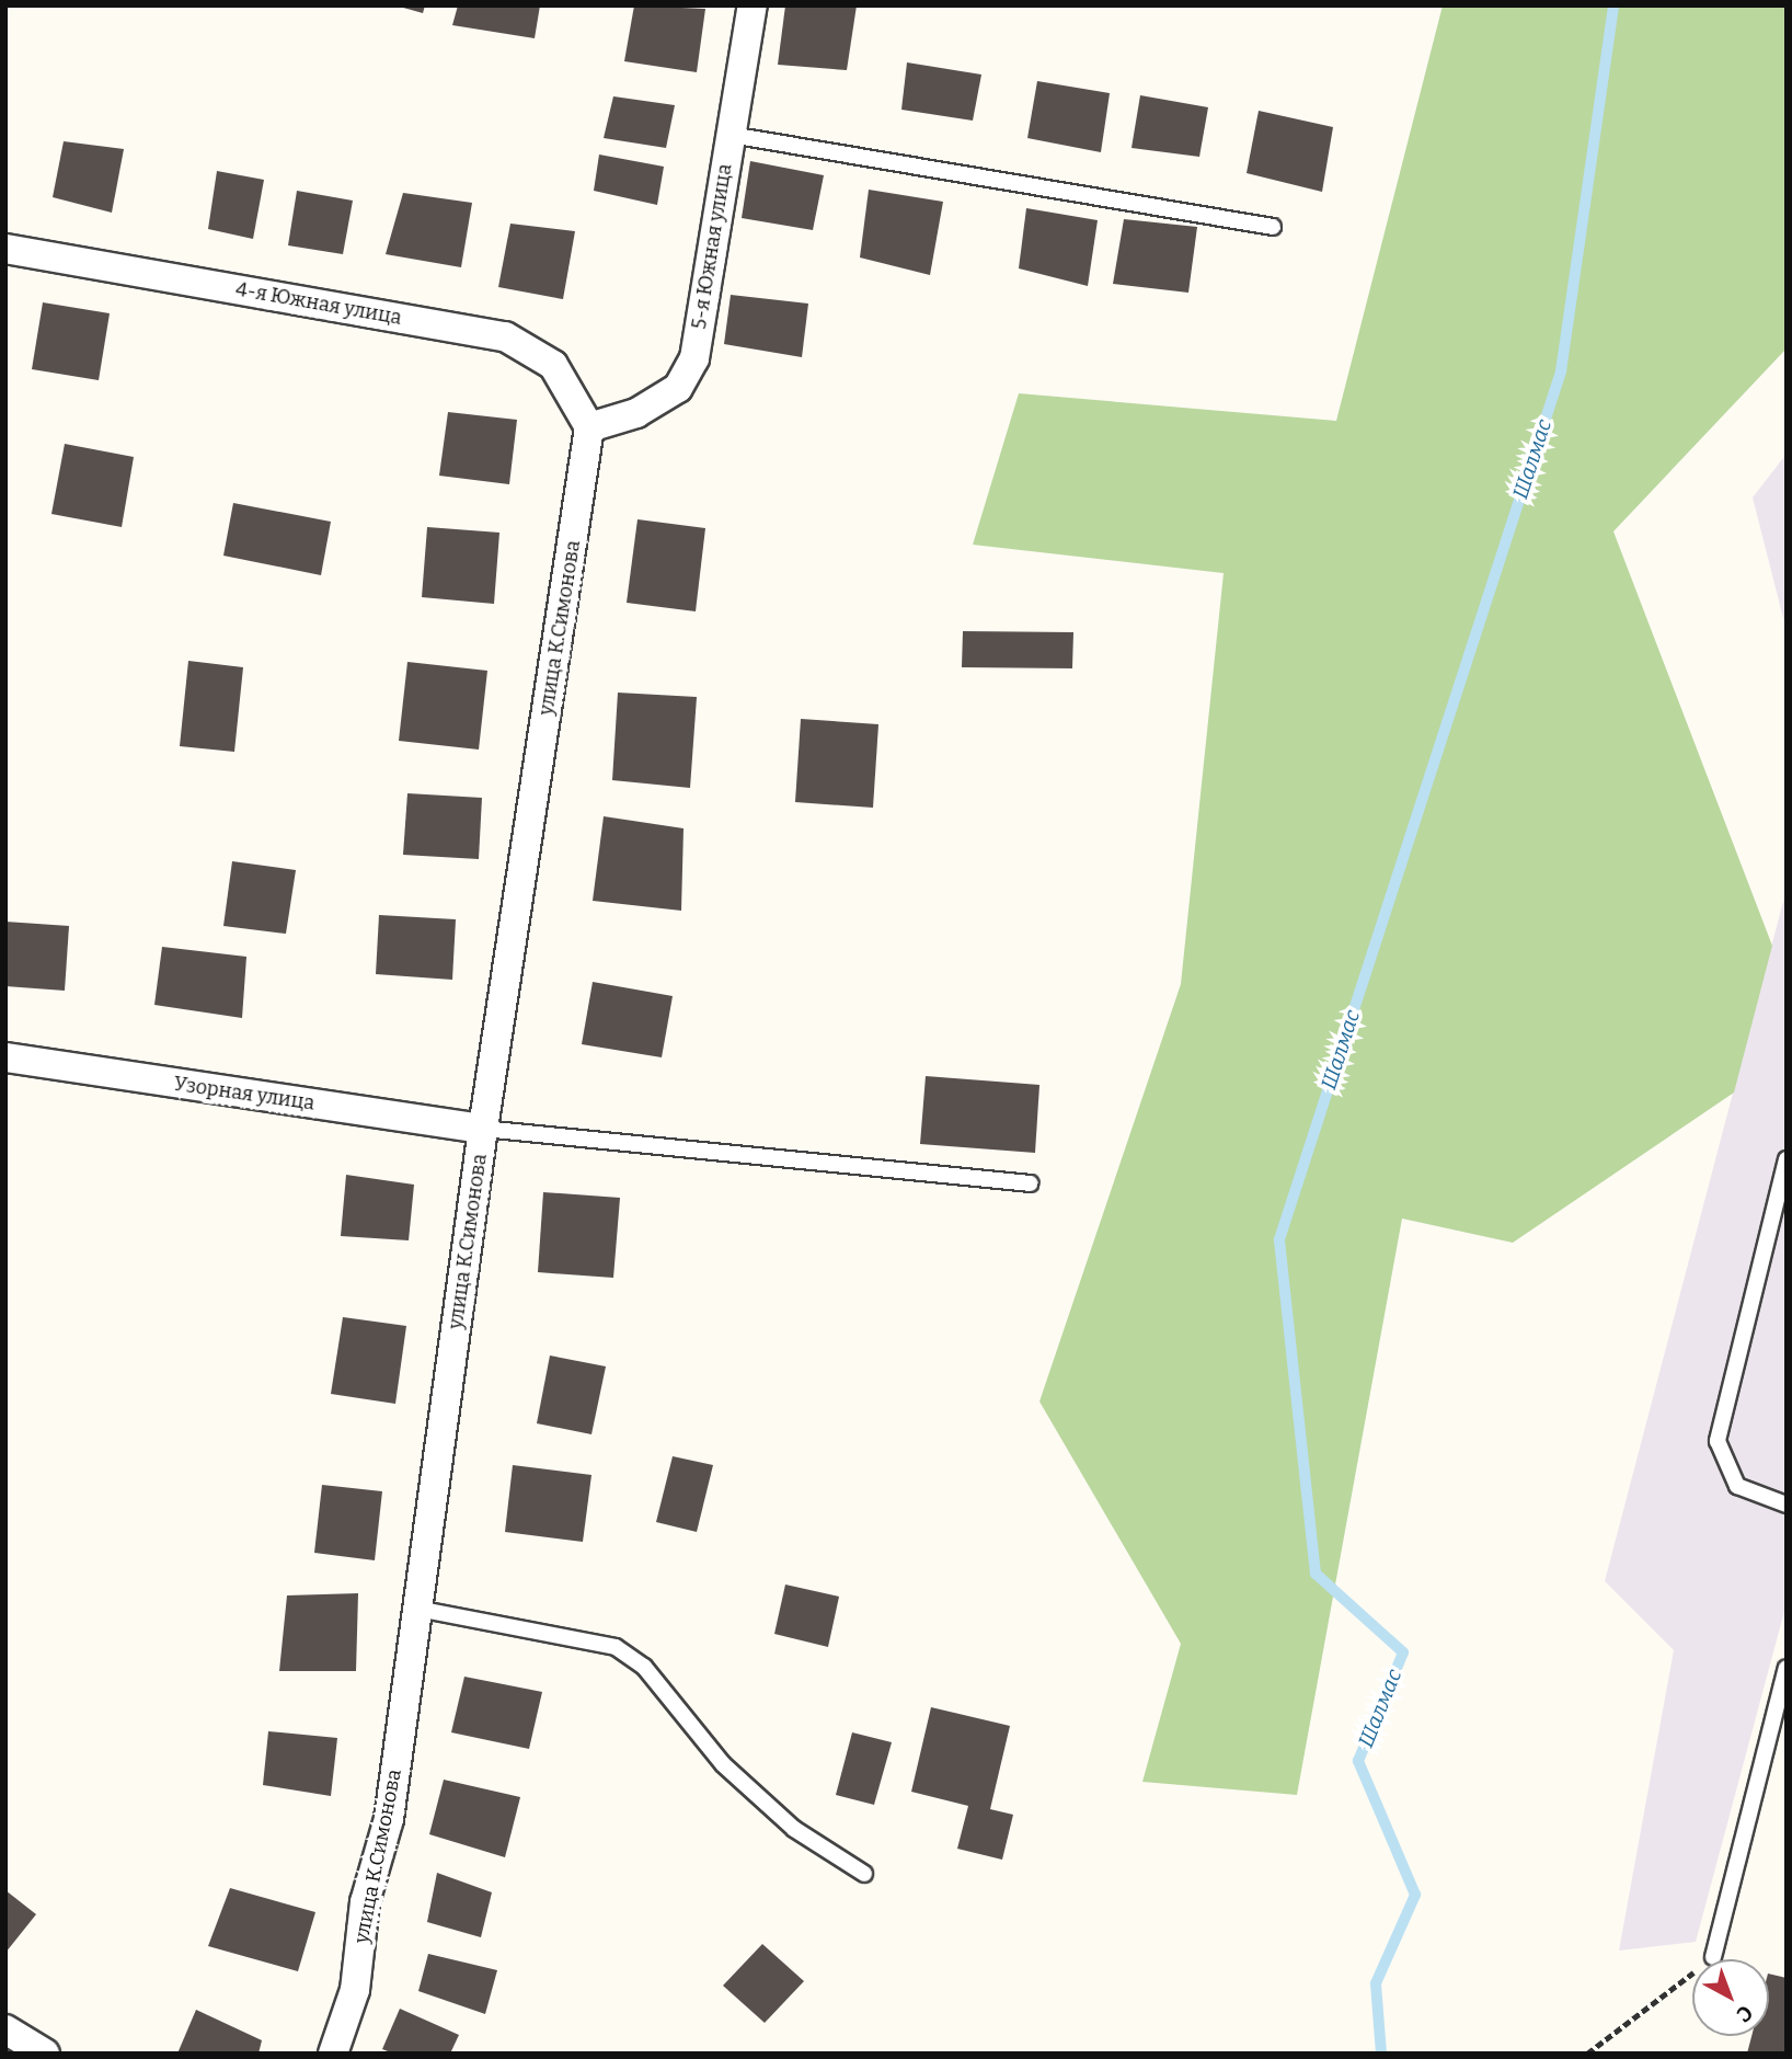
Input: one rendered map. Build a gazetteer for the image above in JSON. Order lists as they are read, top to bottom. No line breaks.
{"streets":{"street":["5-я Южная улица","4-я Южная улица","улица К.Симонова","Узорная улица"]},"crossings":[["5-я Южная улица","4-я Южная улица"],["5-я Южная улица","улица К.Симонова"],["4-я Южная улица","улица К.Симонова"],["улица К.Симонова","Узорная улица"]],"water":["Шалмас"],"north":"bottom right"}
